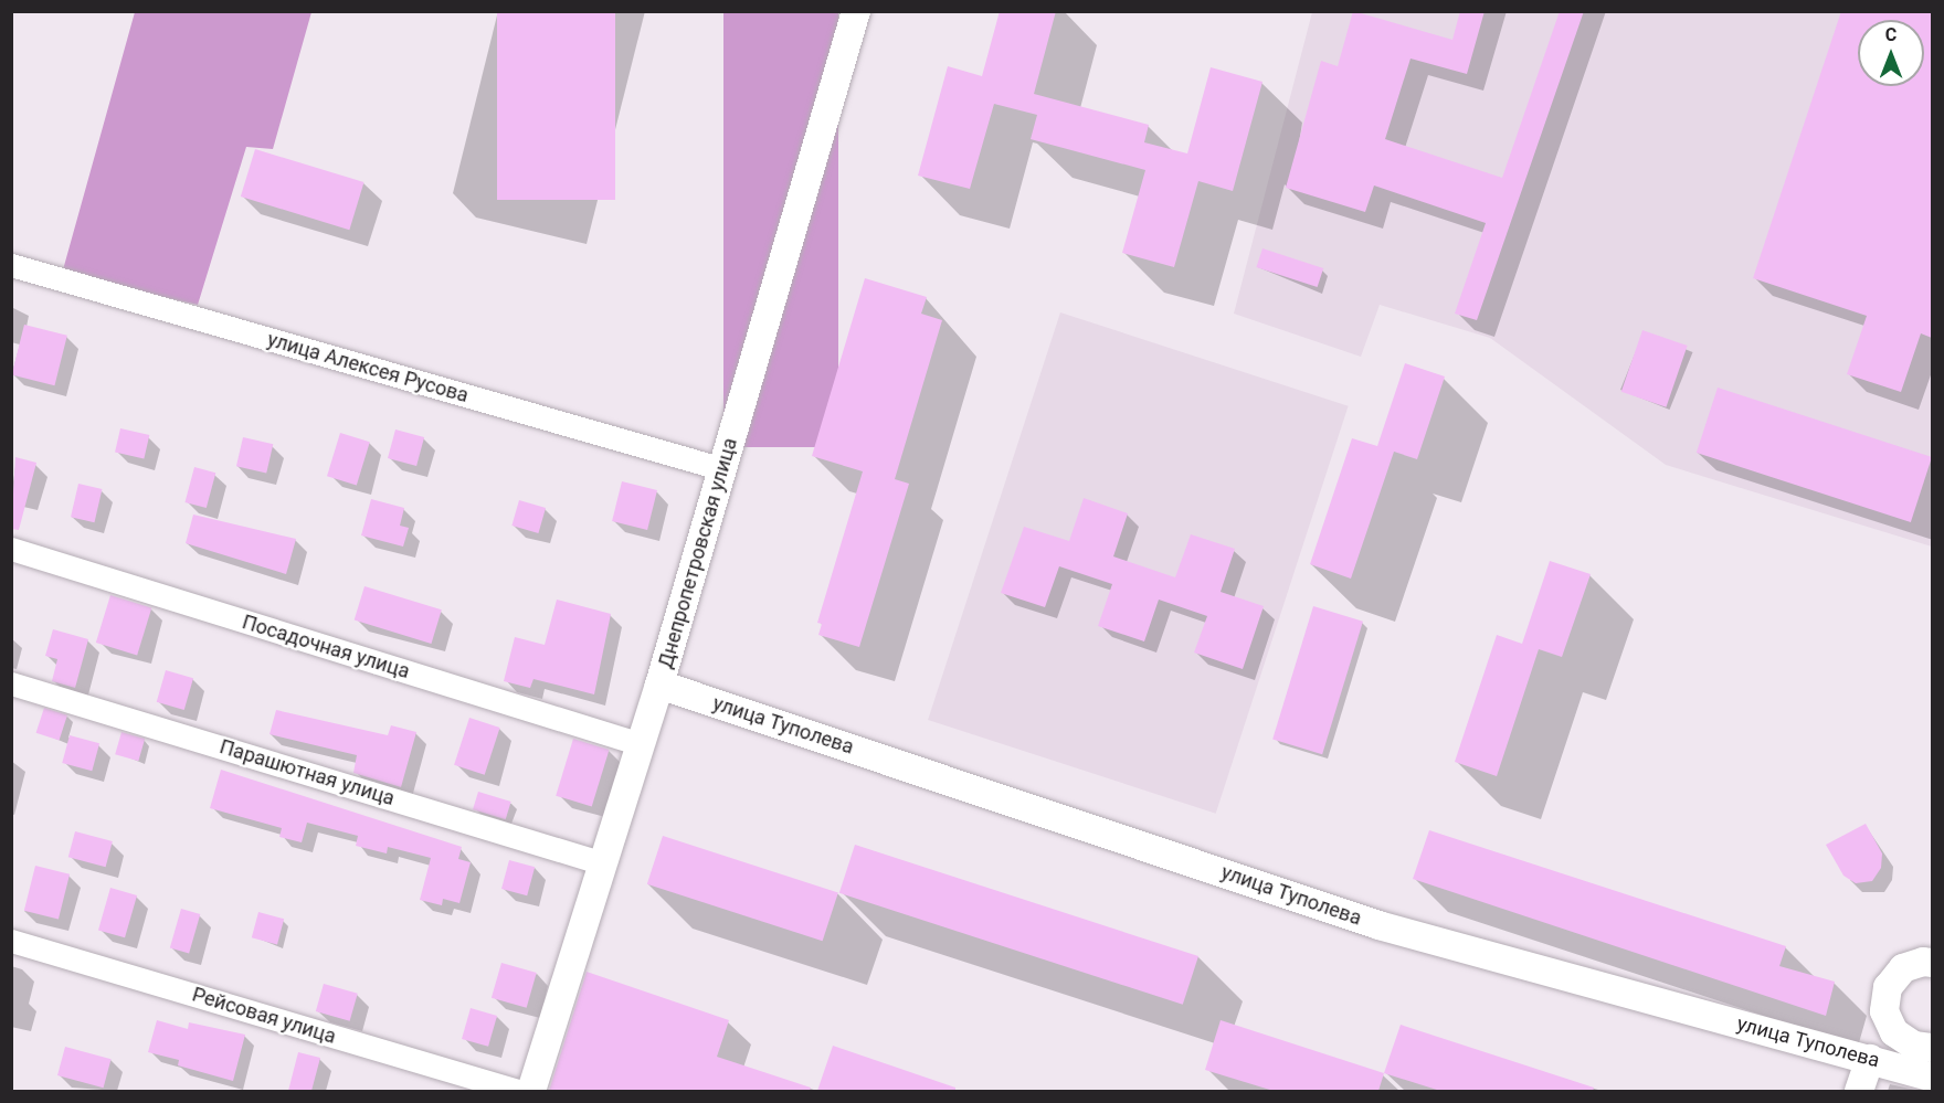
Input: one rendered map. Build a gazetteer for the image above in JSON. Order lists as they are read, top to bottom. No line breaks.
{"streets":{"street":["улица Алексея Русова","Днепропетровская улица","Посадочная улица","улица Туполева","Парашютная улица","Рейсовая улица"]},"crossings":[["улица Алексея Русова","Днепропетровская улица"],["Днепропетровская улица","Посадочная улица"],["Днепропетровская улица","улица Туполева"],["Днепропетровская улица","Парашютная улица"],["Днепропетровская улица","Рейсовая улица"]],"north":"top"}
